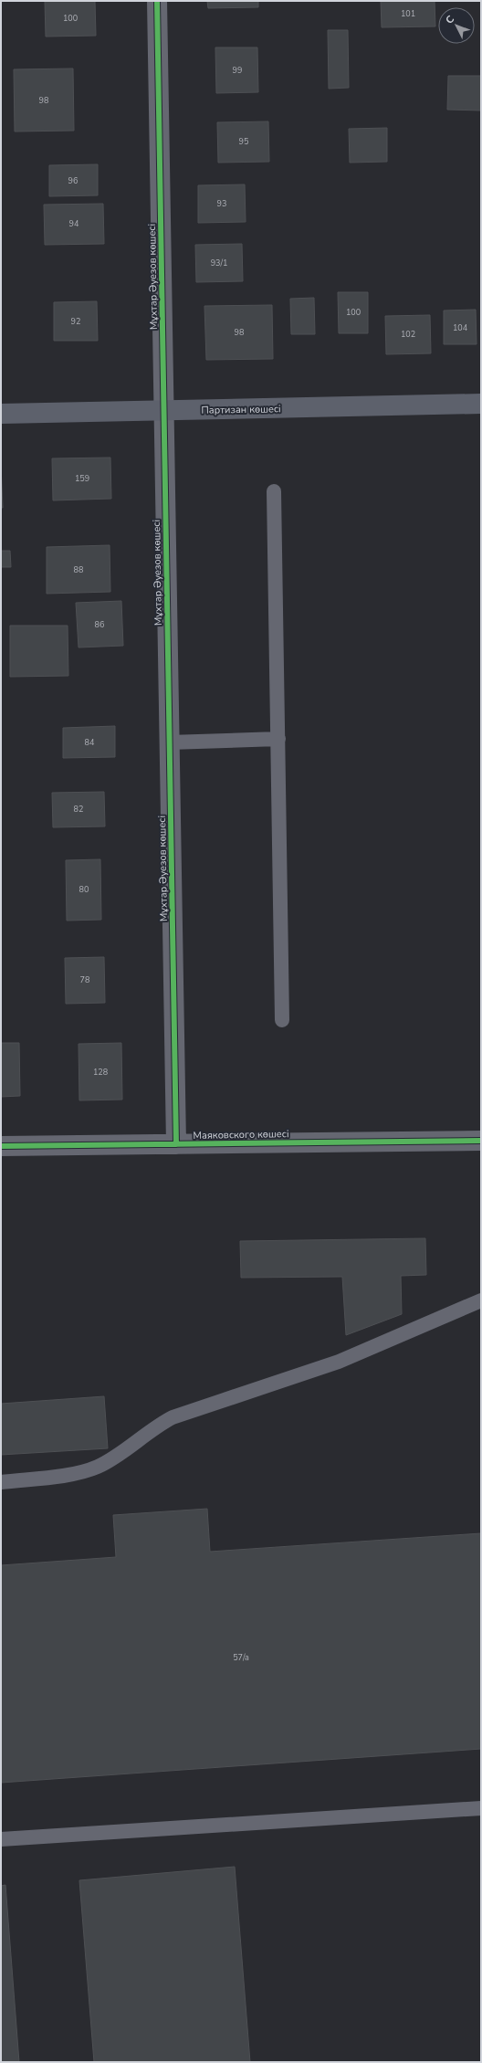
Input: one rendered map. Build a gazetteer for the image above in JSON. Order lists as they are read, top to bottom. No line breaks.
{"streets":{"main road":["Партизан көшесі"],"street":["Мұхтар Әуезов көшесі","Маяковского көшесі"]},"crossings":[["Мұхтар Әуезов көшесі","Партизан көшесі"],["Мұхтар Әуезов көшесі","Маяковского көшесі"]],"house_numbers":["101","100","99","98","95","96","93","94","93/1","100","92","104","98","102","159","88","86","84","82","80","78","128","57/а"],"north":"top left"}
